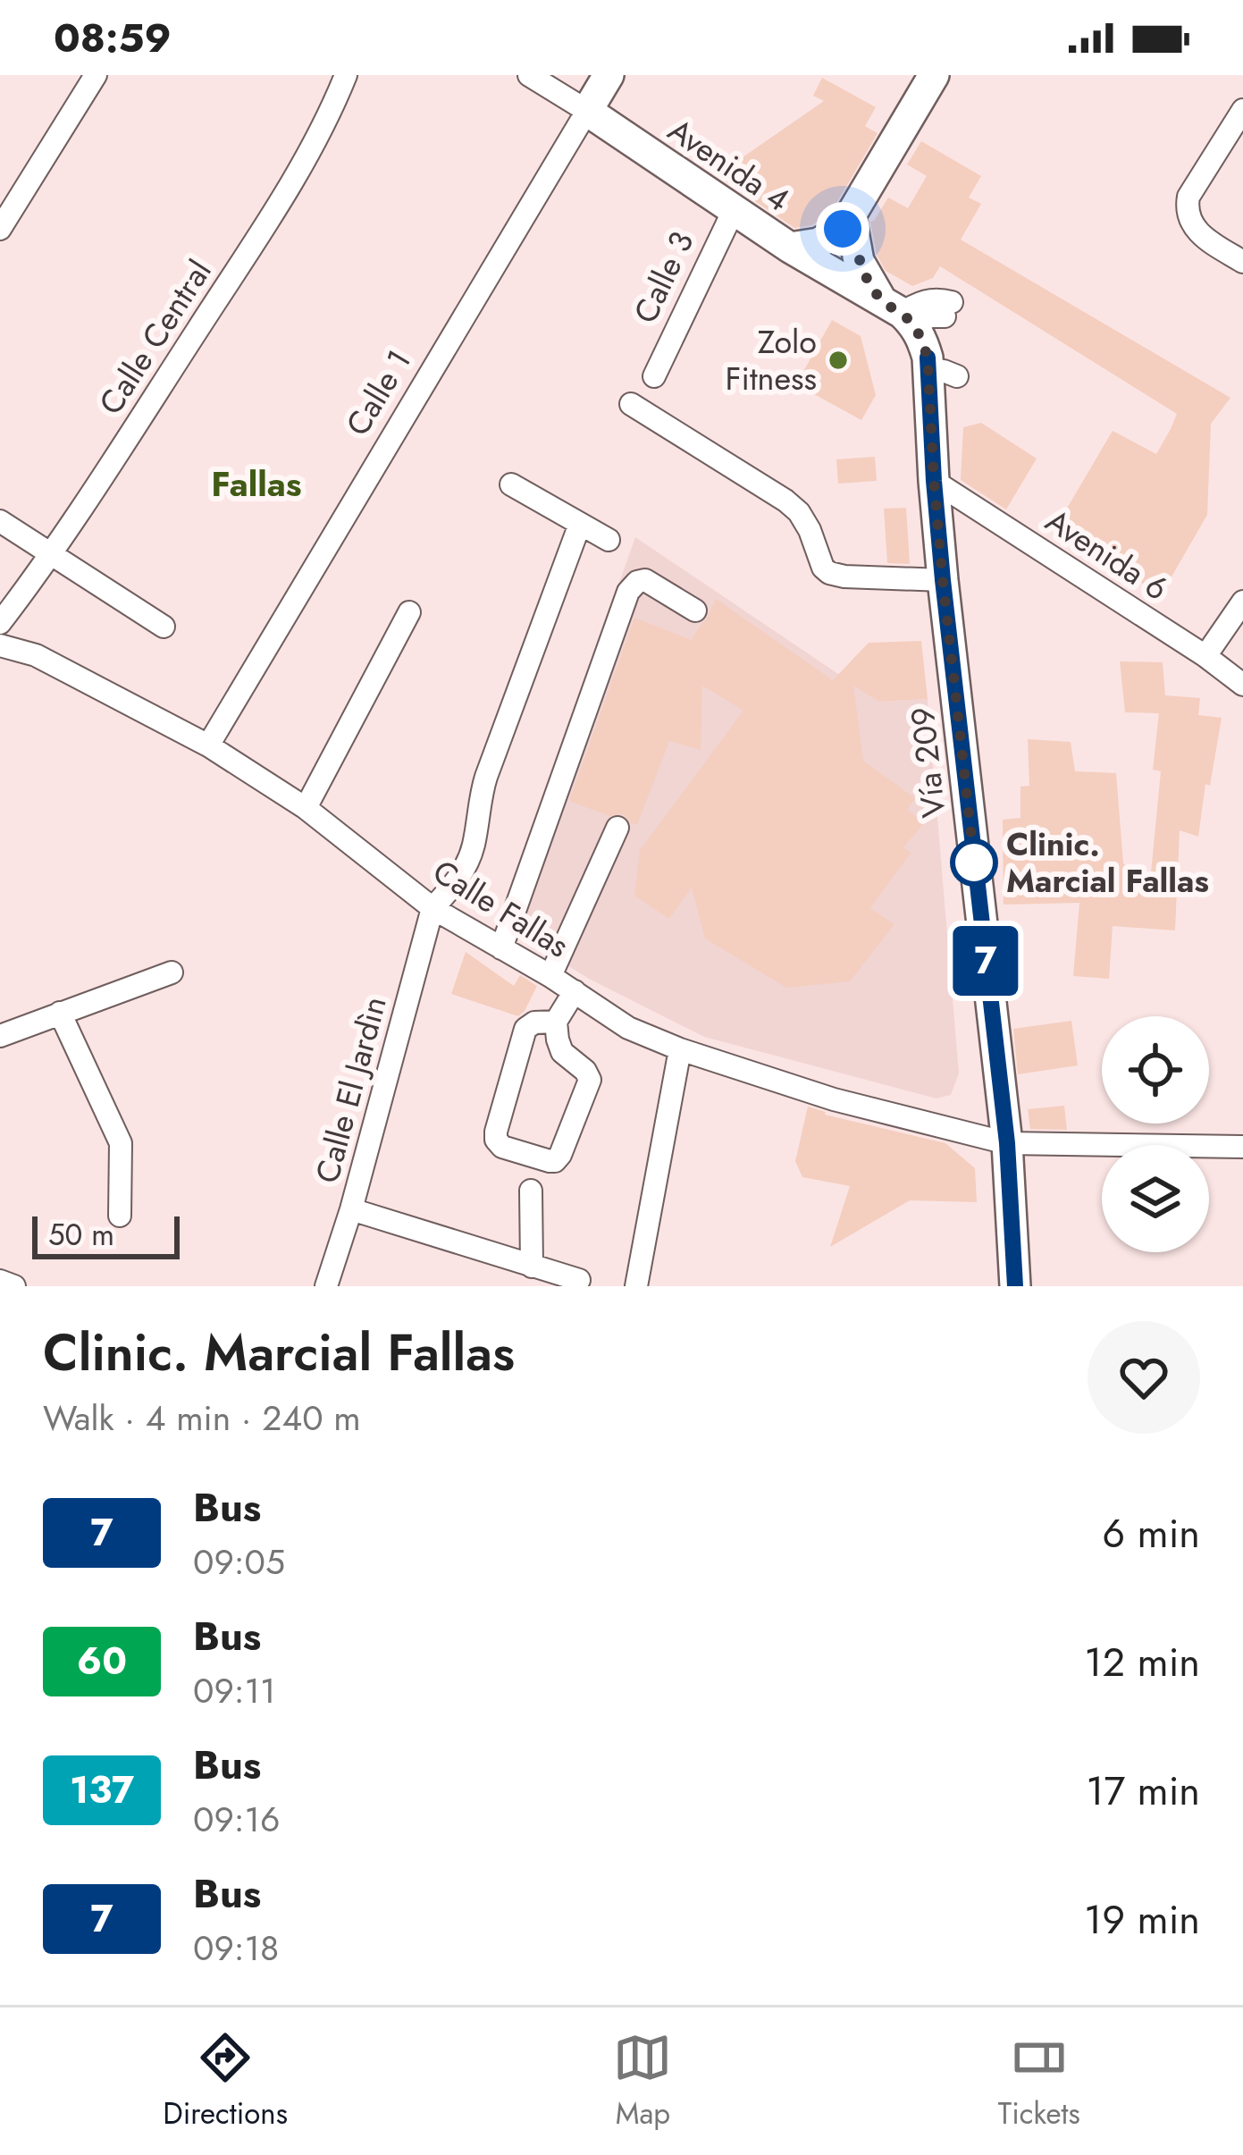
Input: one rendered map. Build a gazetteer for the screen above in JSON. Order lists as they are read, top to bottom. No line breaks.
{"streets":{"main road":["Avenida 4","Calle 1","Vía 209"],"street":["Calle 3","Calle Central","Avenida 6","Calle Fallas","Calle El Jardìn"]},"crossings":[["Avenida 4","Calle 3"],["Avenida 4","Calle 1"],["Calle 1","Calle Fallas"],["Avenida 6","Vía 209"],["Vía 209","Calle Fallas"],["Calle Fallas","Calle El Jardìn"]],"districts":["Fallas"],"places":["Zolo Fitness","Clinic. Marcial Fallas"],"lines":["bus line 7"],"scale_bar":"50 m","page":{"status":"08:59","on_map":"7","scale":"50 m","heading":["Clinic. Marcial Fallas","Walk · 4 min · 240 m"],"list":[{"mark":"7","name":"Bus","note":"09:05","value":"6 min"},{"mark":"60","name":"Bus","note":"09:11","value":"12 min"},{"mark":"137","name":"Bus","note":"09:16","value":"17 min"},{"mark":"7","name":"Bus","note":"09:18","value":"19 min"}],"tabs":["Directions","Map","Tickets"]}}
